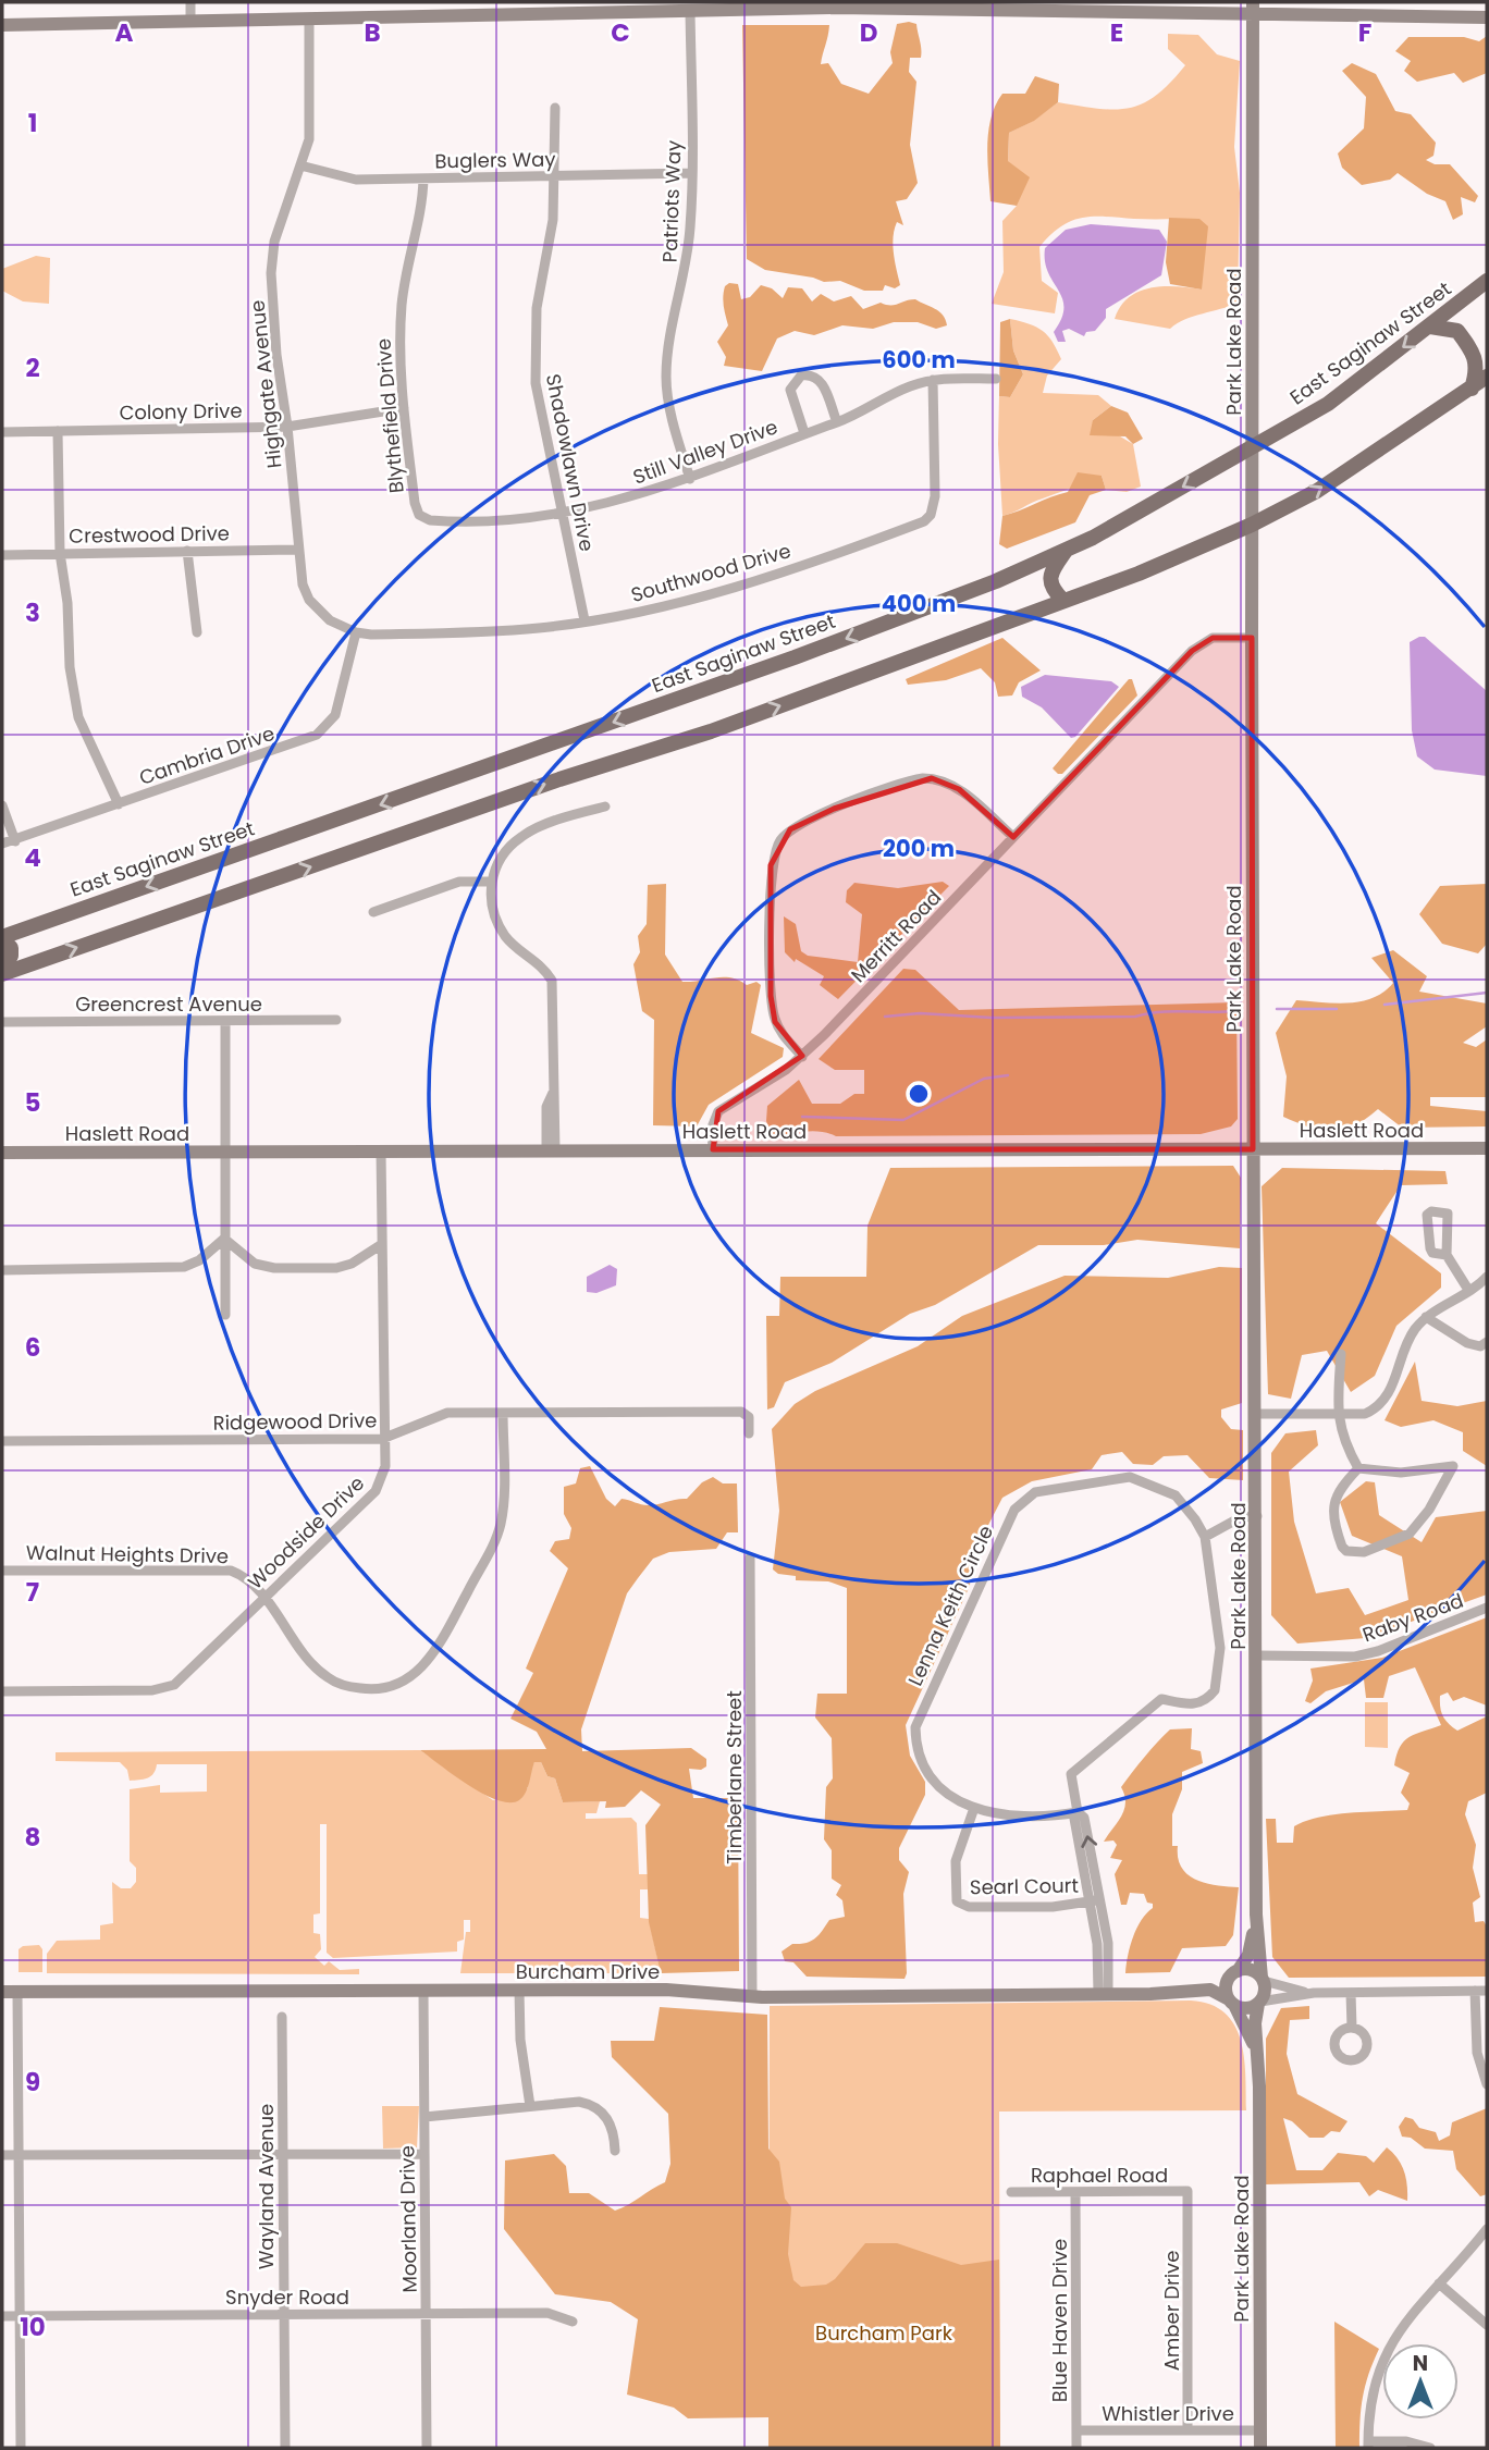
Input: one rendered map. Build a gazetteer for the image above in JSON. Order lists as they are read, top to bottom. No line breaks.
{"streets":{"main road":["East Saginaw Street"],"street":["Buglers Way","Patriots Way","Park Lake Road","Highgate Avenue","Colony Drive","Blythefield Drive","Still Valley Drive","Shadowlawn Drive","Crestwood Drive","Southwood Drive","Cambria Drive","Merritt Road","Greencrest Avenue","Haslett Road","Ridgewood Drive","Woodside Drive","Walnut Heights Drive","Lenna Keith Circle","Raby Road","Timberlane Street","Searl Court","Burcham Drive","Raphael Road","Wayland Avenue","Moorland Drive","Snyder Road","Amber Drive","Blue Haven Drive","Whistler Drive"]},"crossings":[["Buglers Way","Patriots Way"],["Buglers Way","Highgate Avenue"],["Buglers Way","Blythefield Drive"],["Buglers Way","Shadowlawn Drive"],["Patriots Way","Still Valley Drive"],["Park Lake Road","East Saginaw Street"],["Park Lake Road","Merritt Road"],["Park Lake Road","Haslett Road"],["Park Lake Road","Raby Road"],["Park Lake Road","Burcham Drive"],["Park Lake Road","Whistler Drive"],["Highgate Avenue","Colony Drive"],["Highgate Avenue","Crestwood Drive"],["Highgate Avenue","Southwood Drive"],["Highgate Avenue","Cambria Drive"],["Colony Drive","Blythefield Drive"],["Blythefield Drive","Still Valley Drive"],["Still Valley Drive","Shadowlawn Drive"],["Still Valley Drive","Southwood Drive"],["Shadowlawn Drive","Southwood Drive"],["Southwood Drive","Cambria Drive"],["Merritt Road","Haslett Road"],["Haslett Road","Woodside Drive"],["Ridgewood Drive","Woodside Drive"],["Ridgewood Drive","Walnut Heights Drive"],["Woodside Drive","Walnut Heights Drive"],["Lenna Keith Circle","Searl Court"],["Lenna Keith Circle","Burcham Drive"],["Timberlane Street","Burcham Drive"],["Burcham Drive","Moorland Drive"],["Raphael Road","Amber Drive"],["Raphael Road","Blue Haven Drive"],["Wayland Avenue","Snyder Road"],["Moorland Drive","Snyder Road"],["Amber Drive","Whistler Drive"],["Blue Haven Drive","Whistler Drive"]],"parks":["Burcham Park"],"north":"top","grid":{"columns":["A","B","C","D","E","F"],"rows":["1","2","3","4","5","6","7","8","9","10"]},"rings":["600 m","400 m","200 m"]}
